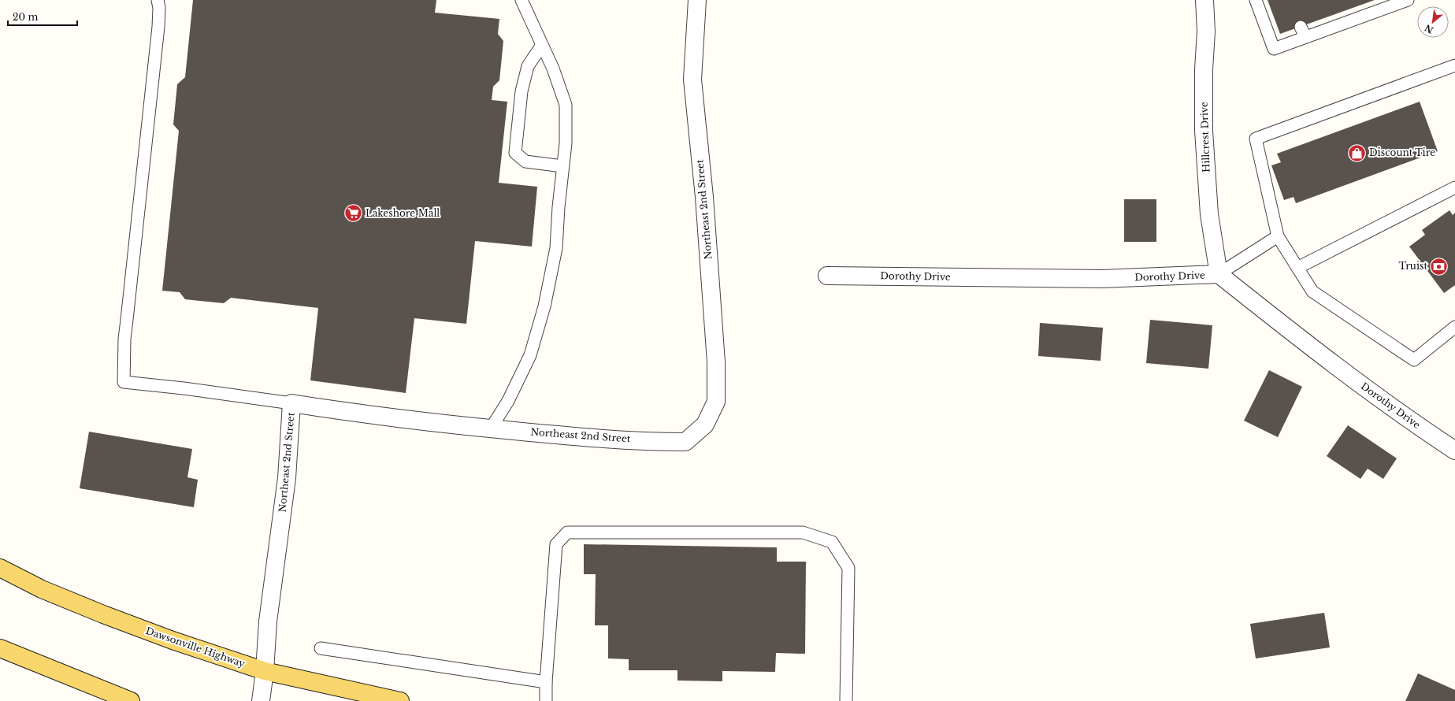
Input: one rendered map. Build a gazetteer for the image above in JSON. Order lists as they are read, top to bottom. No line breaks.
{"streets":{"main road":["Dawsonville Highway"],"street":["Hillcrest Drive","Northeast 2nd Street","Dorothy Drive"]},"crossings":[["Hillcrest Drive","Dorothy Drive"],["Northeast 2nd Street","Dawsonville Highway"]],"places":{"shop":["Discount Tire"],"supermarket":["Lakeshore Mall"],"bank":["Truist"]},"scale_bar":"20 m","north":"bottom left"}
